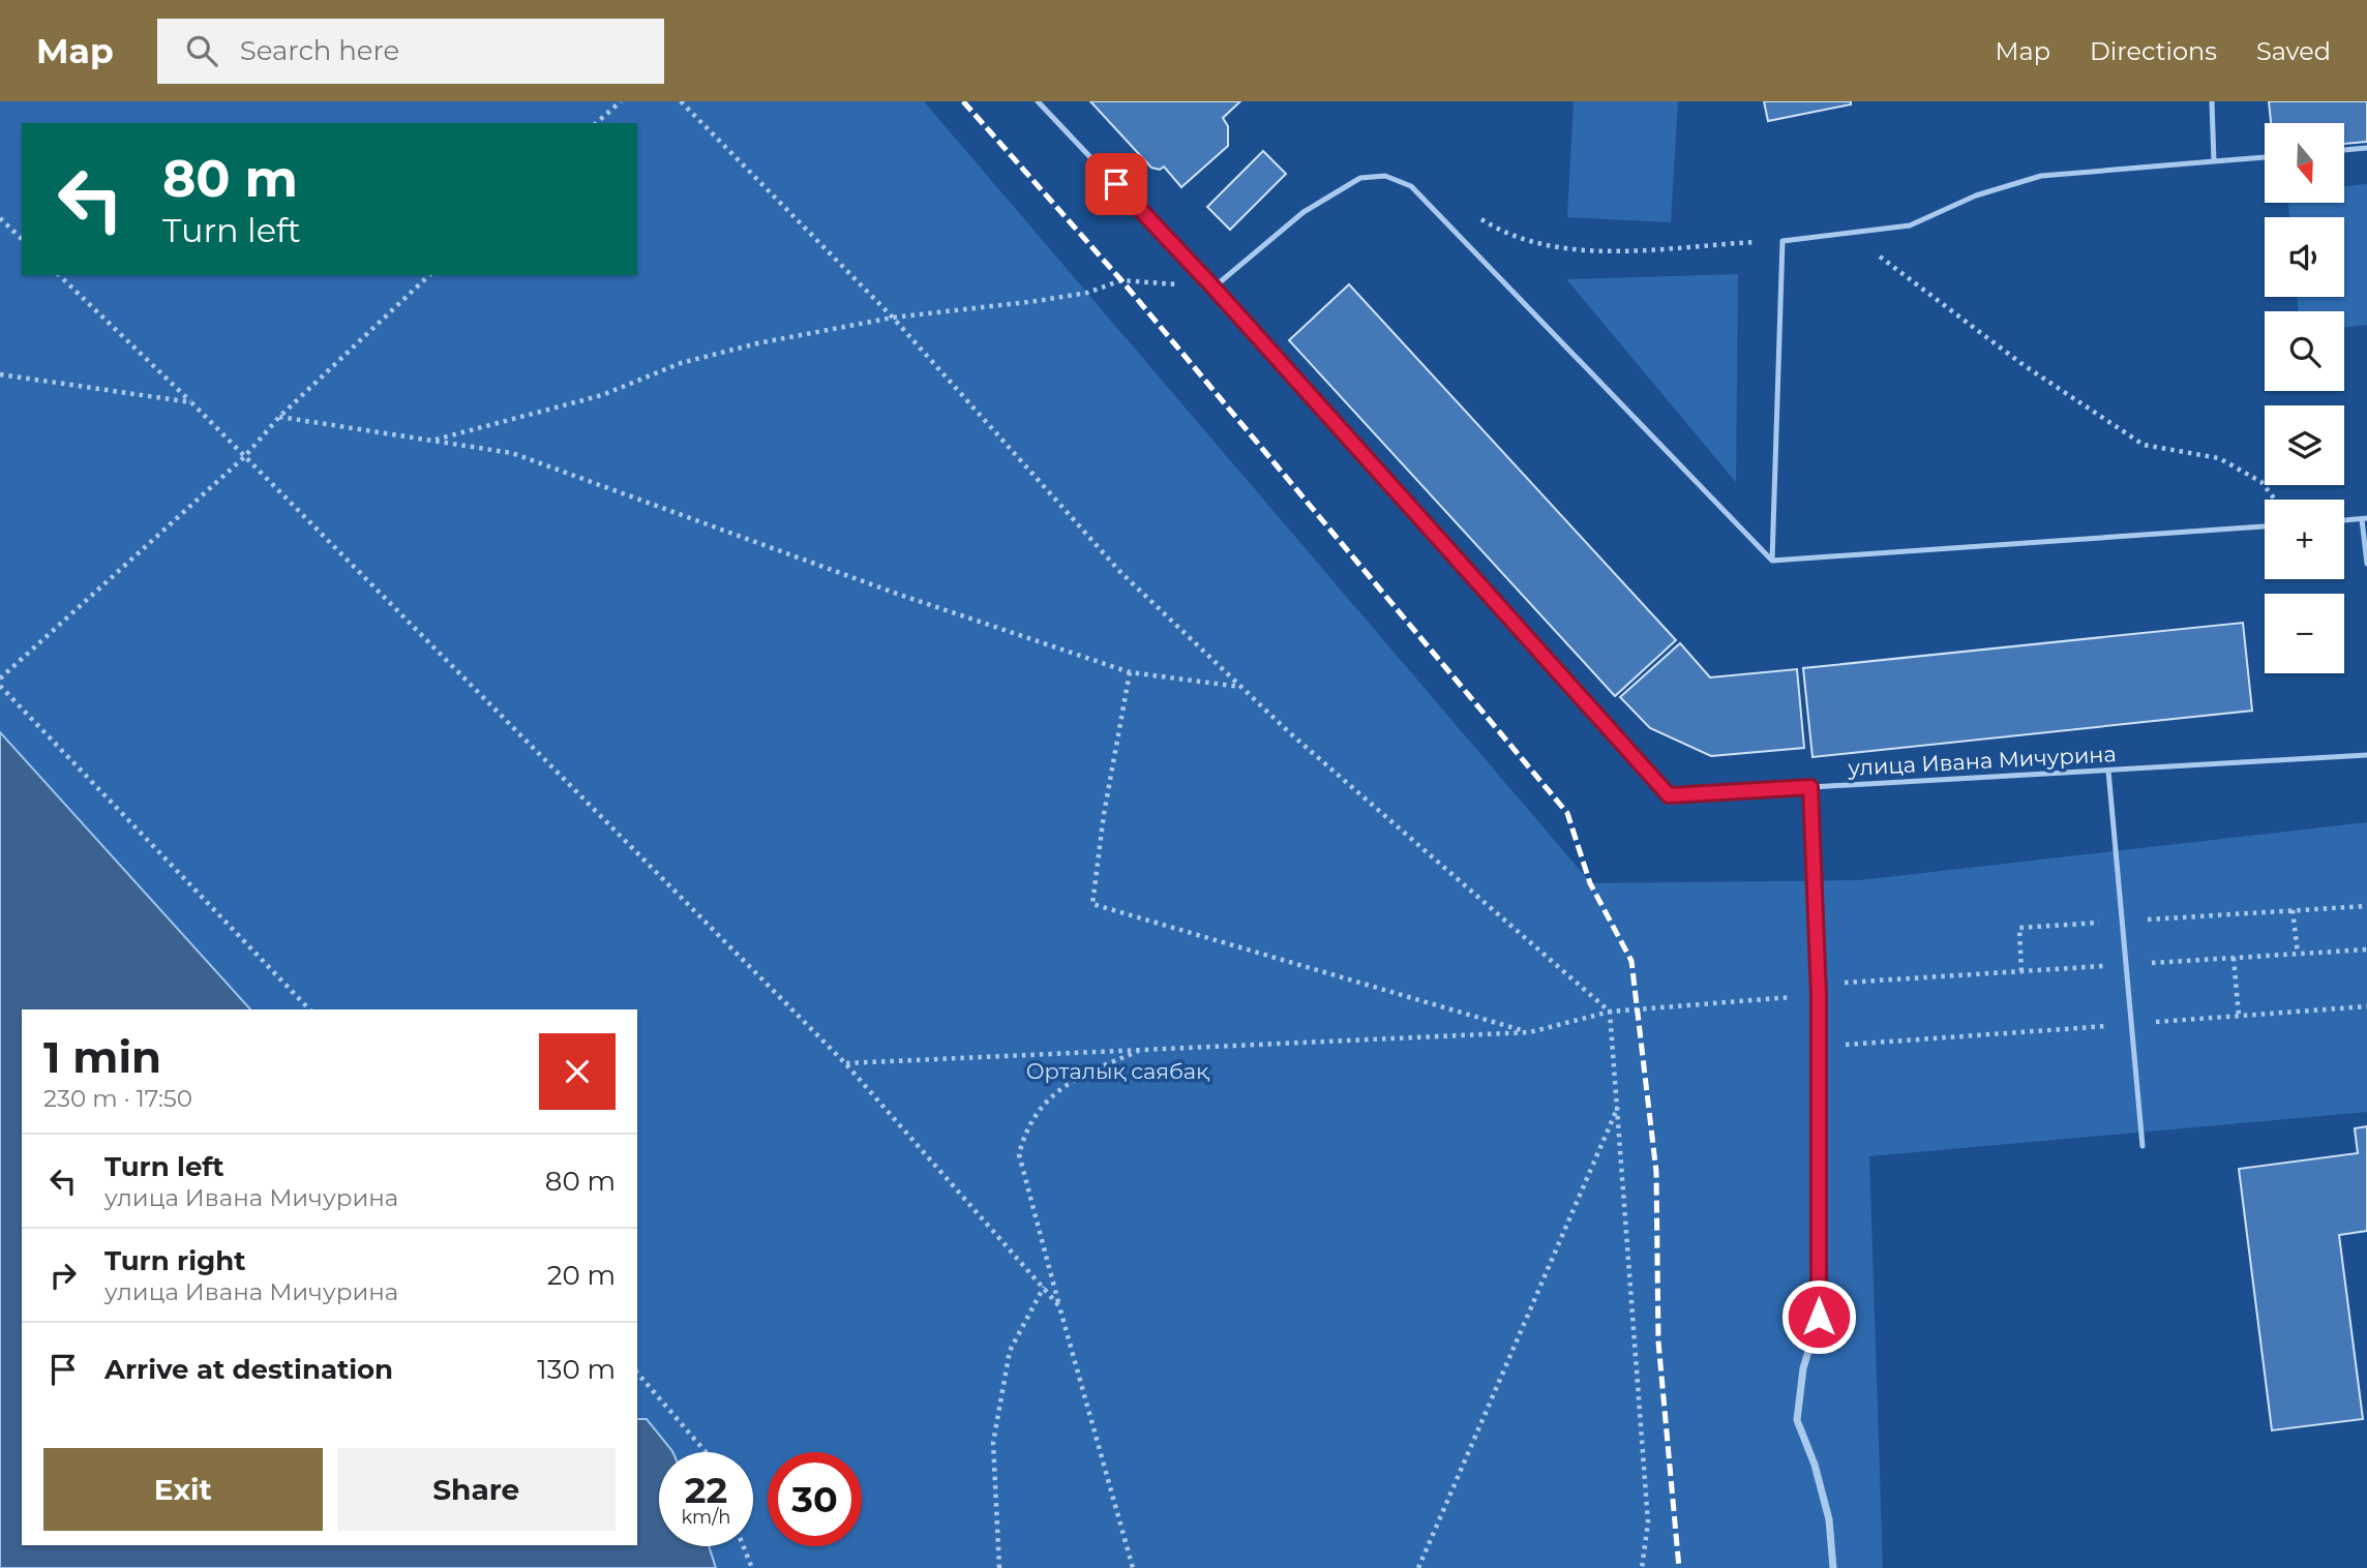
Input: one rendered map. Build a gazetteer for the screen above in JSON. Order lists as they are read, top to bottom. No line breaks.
{"streets":{"lane":["улица Ивана Мичурина"]},"parks":["Орталық саябақ"],"north":"bottom","page":{"header":"Map","search":"Search here","nav":["Map","Directions","Saved"],"map_buttons":["+","−"],"turn":["80 m","Turn left"],"heading":["1 min","230 m · 17:50"],"list":[{"name":"Turn left","note":"улица Ивана Мичурина","value":"80 m"},{"name":"Turn right","note":"улица Ивана Мичурина","value":"20 m"},{"name":"Arrive at destination","value":"130 m"}],"buttons":["Exit","Share"],"speed":"22 km/h","limit":"30"}}
